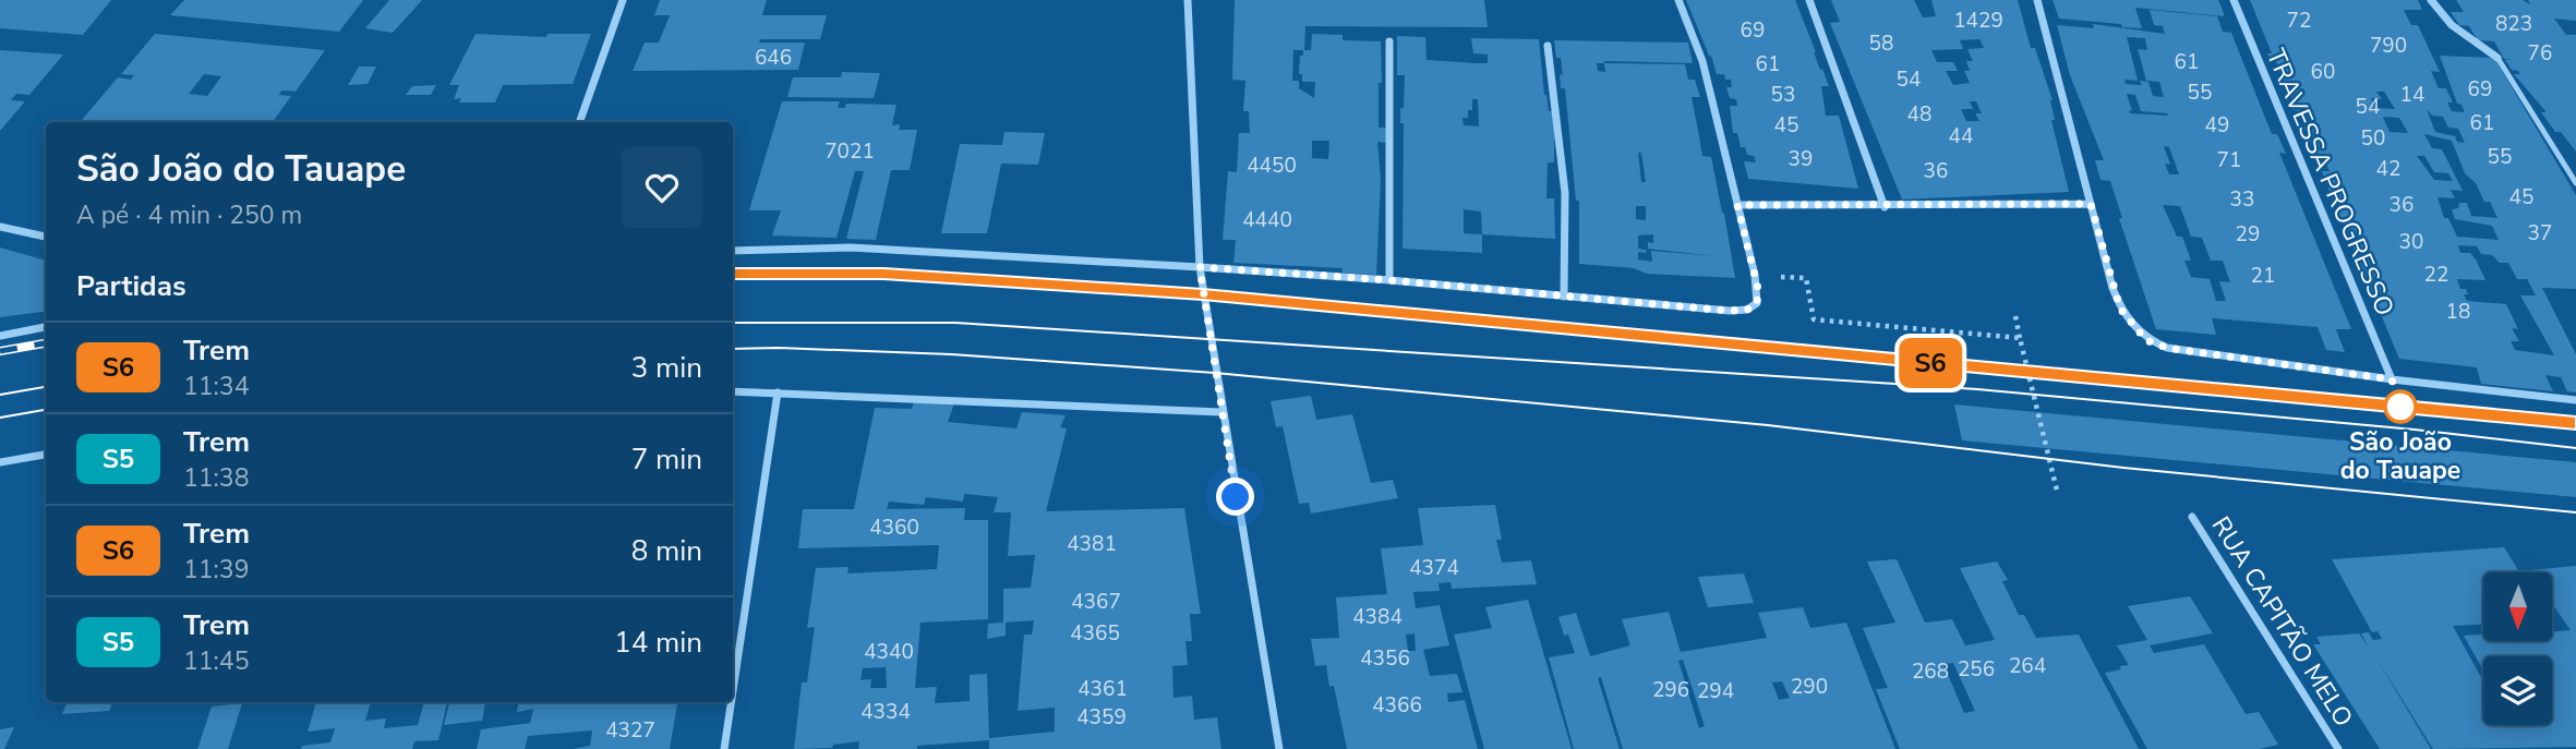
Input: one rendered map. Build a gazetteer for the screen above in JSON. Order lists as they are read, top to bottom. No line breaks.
{"streets":{"street":["TRAVESSA PROGRESSO","RUA CAPITÃO MELO"]},"places":["São João do Tauape"],"house_numbers":["1429","72","823","69","58","790","76","646","61","61","60","54","69","55","53","14","54","48","61","45","49","44","50","7021","55","39","71","4450","42","36","45","33","36","4440","37","29","30","22","21","18","4360","4381","4374","4367","4384","4365","4340","4356","264","256","268","290","4361","296","294","4366","4334","4359","4327"],"north":"bottom","page":{"on_map":"S6","heading":[["São João do Tauape","A pé · 4 min · 250 m"],"Partidas"],"list":[{"mark":"S6","name":"Trem","note":"11:34","value":"3 min"},{"mark":"S5","name":"Trem","note":"11:38","value":"7 min"},{"mark":"S6","name":"Trem","note":"11:39","value":"8 min"},{"mark":"S5","name":"Trem","note":"11:45","value":"14 min"}]}}
